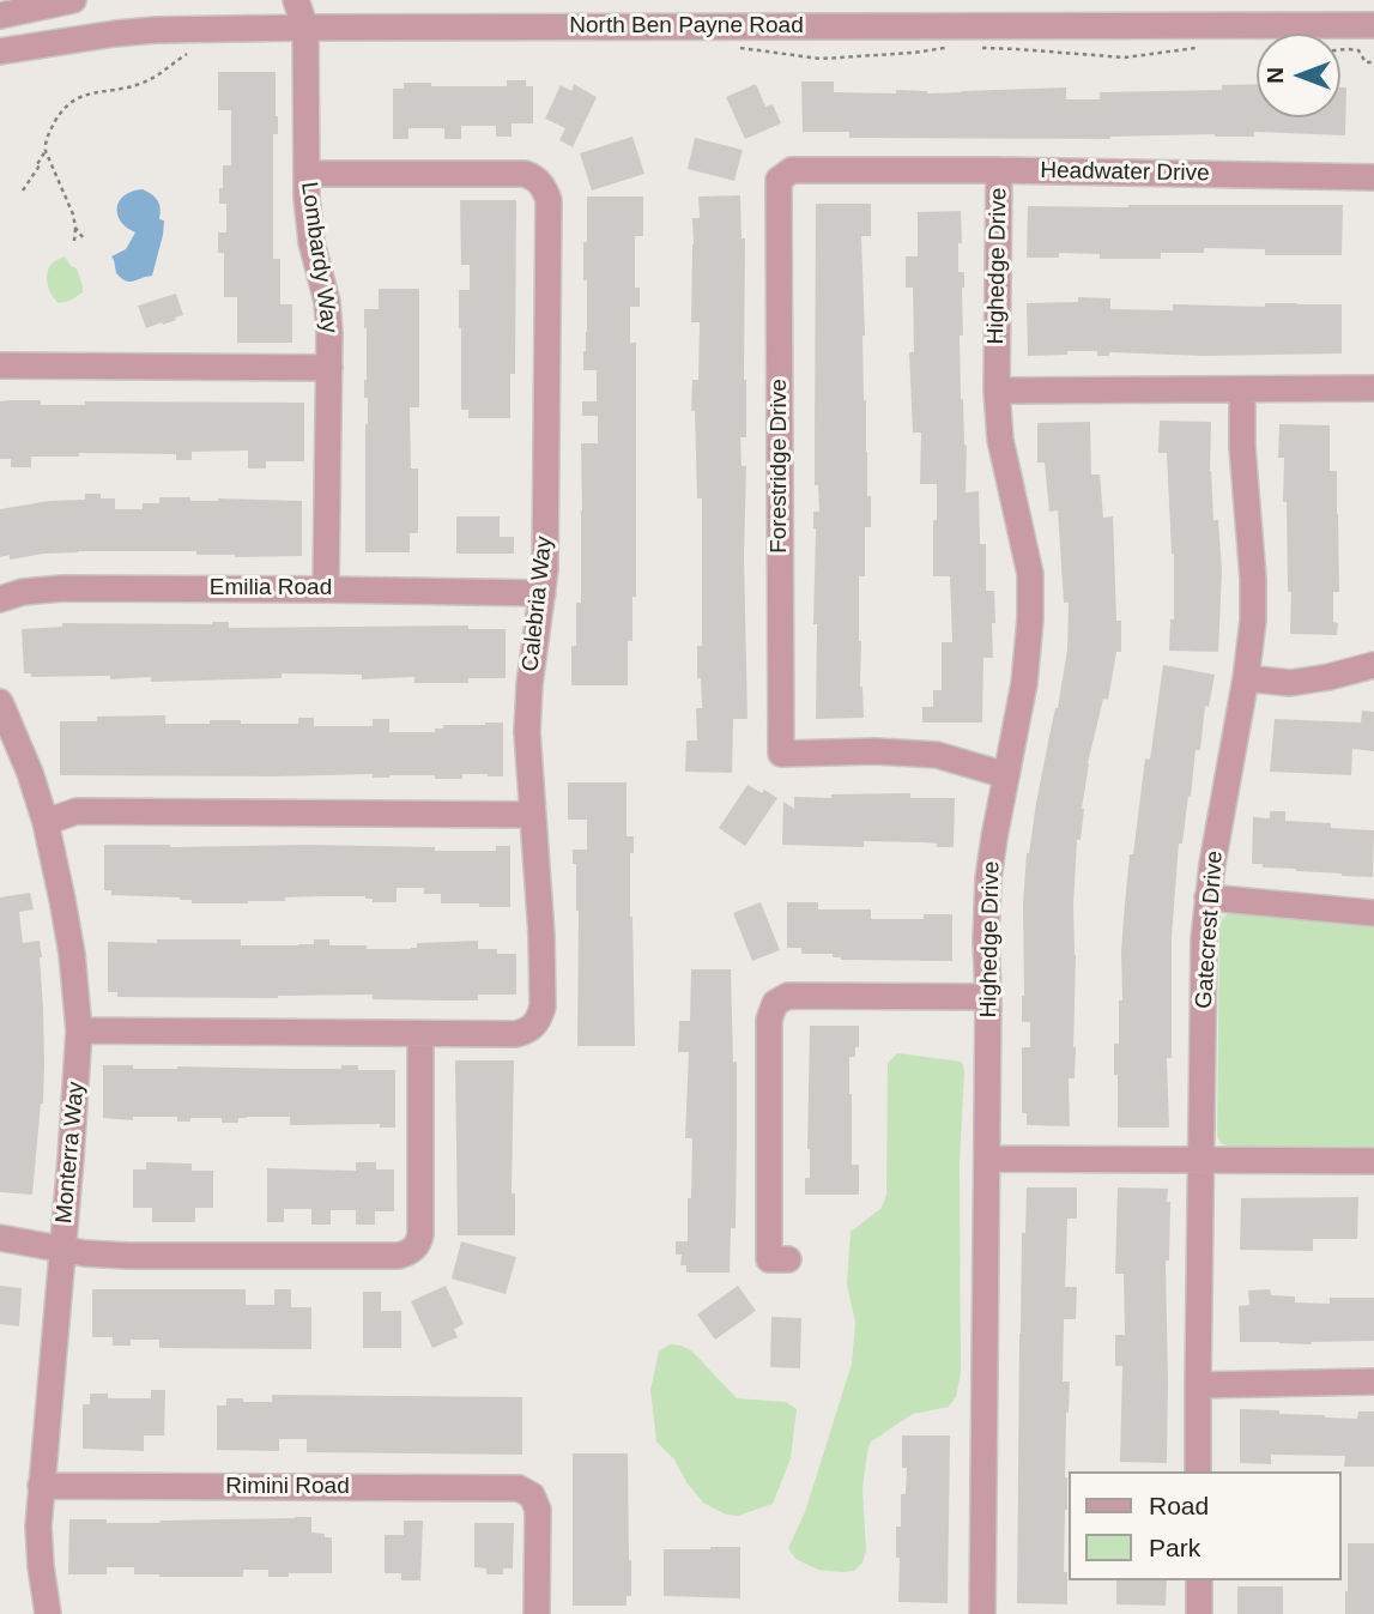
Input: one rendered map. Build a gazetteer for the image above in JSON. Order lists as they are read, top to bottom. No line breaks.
{"streets":{"street":["North Ben Payne Road","Headwater Drive","Lombardy Way","Highedge Drive","Forestridge Drive","Emilia Road","Calebria Way","Gatecrest Drive","Monterra Way","Rimini Road"]},"crossings":[["North Ben Payne Road","Lombardy Way"],["Headwater Drive","Highedge Drive"],["Headwater Drive","Forestridge Drive"],["Lombardy Way","Emilia Road"],["Lombardy Way","Calebria Way"],["Highedge Drive","Forestridge Drive"],["Emilia Road","Calebria Way"],["Monterra Way","Rimini Road"]],"legend":["Road","Park"],"north":"left"}
